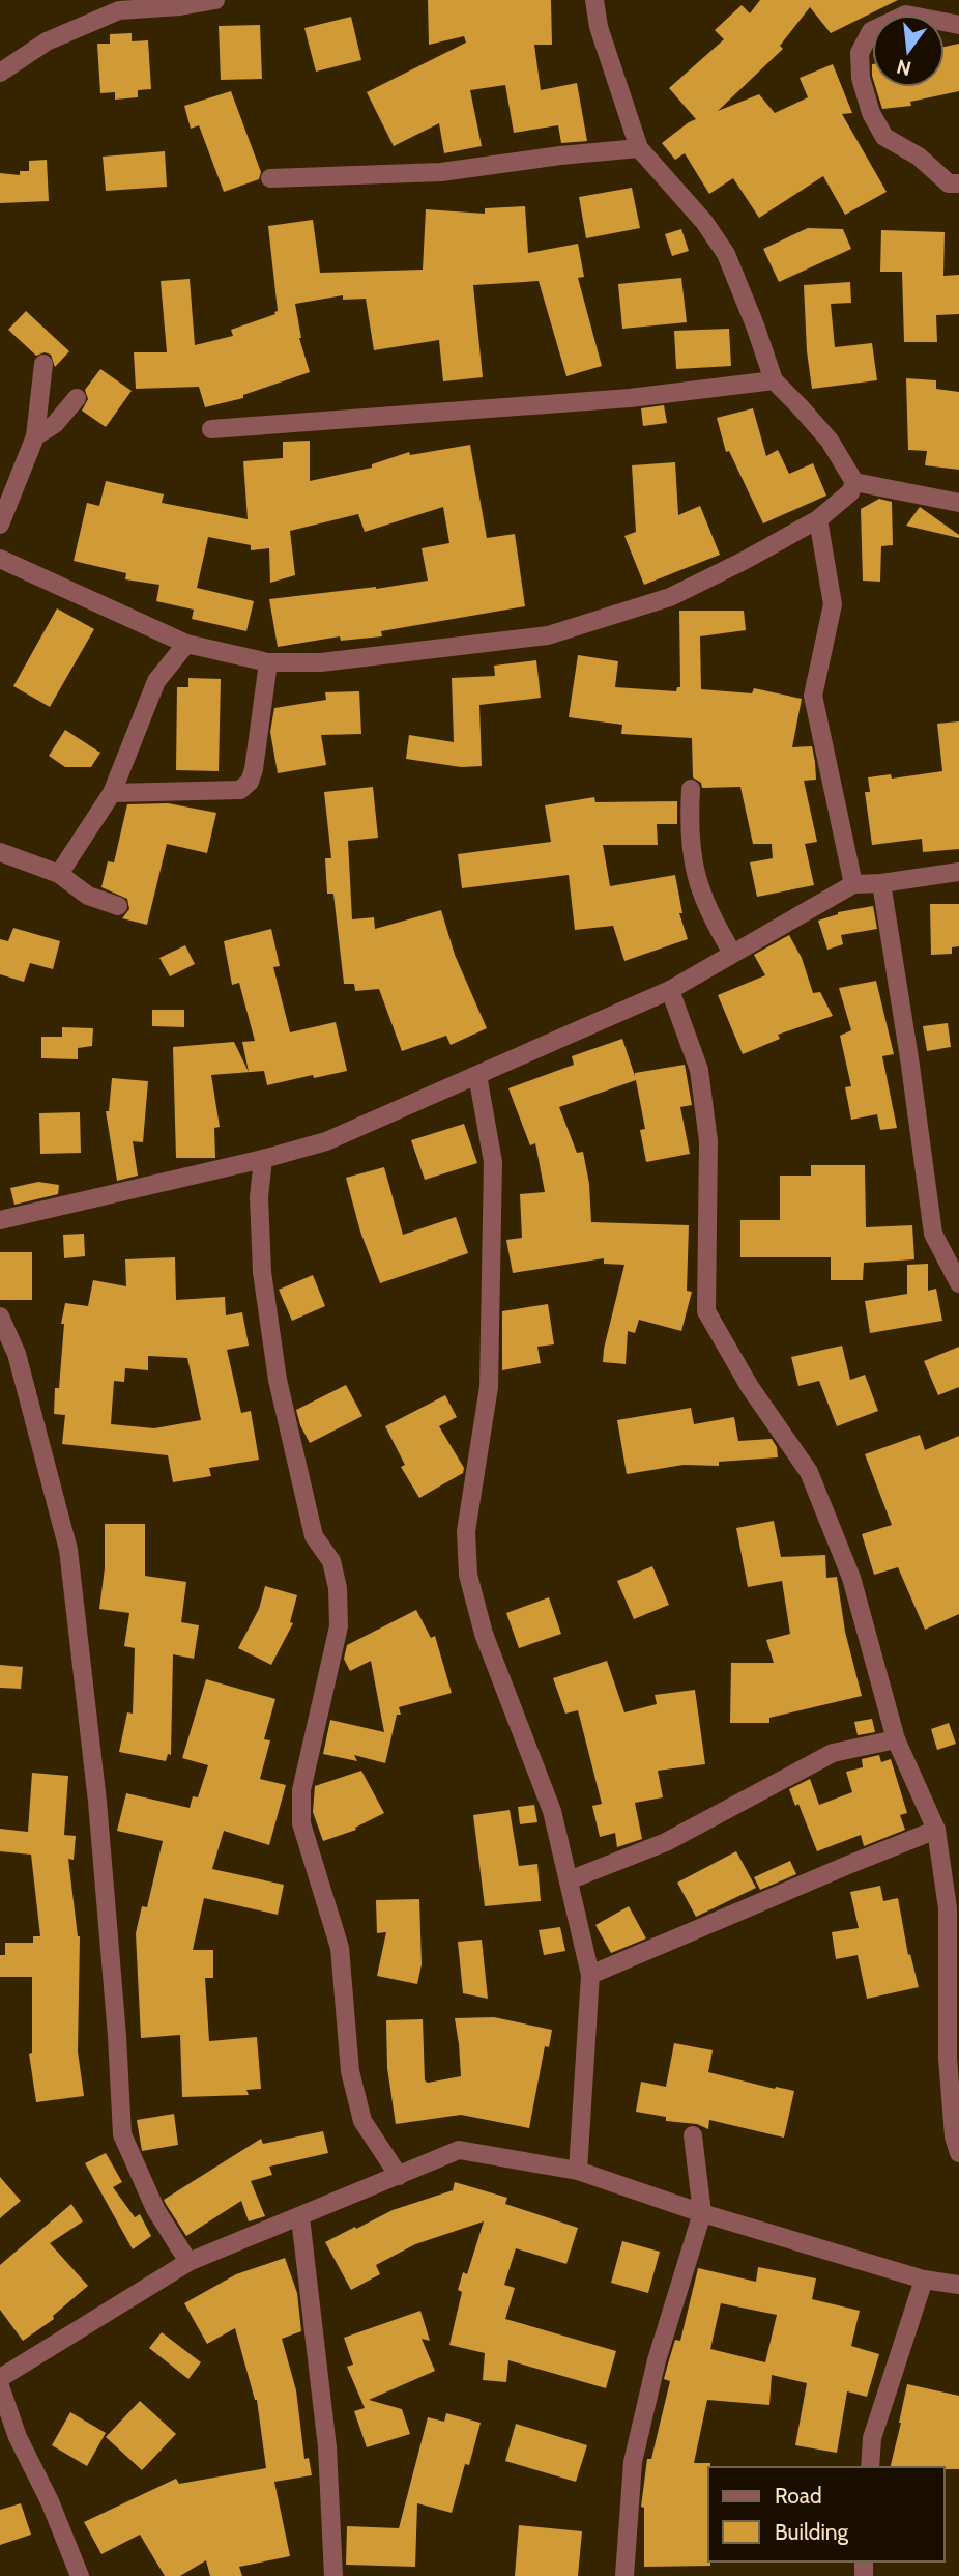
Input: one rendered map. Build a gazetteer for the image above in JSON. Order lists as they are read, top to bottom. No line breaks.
{"legend":["Road","Building"],"north":"bottom"}
